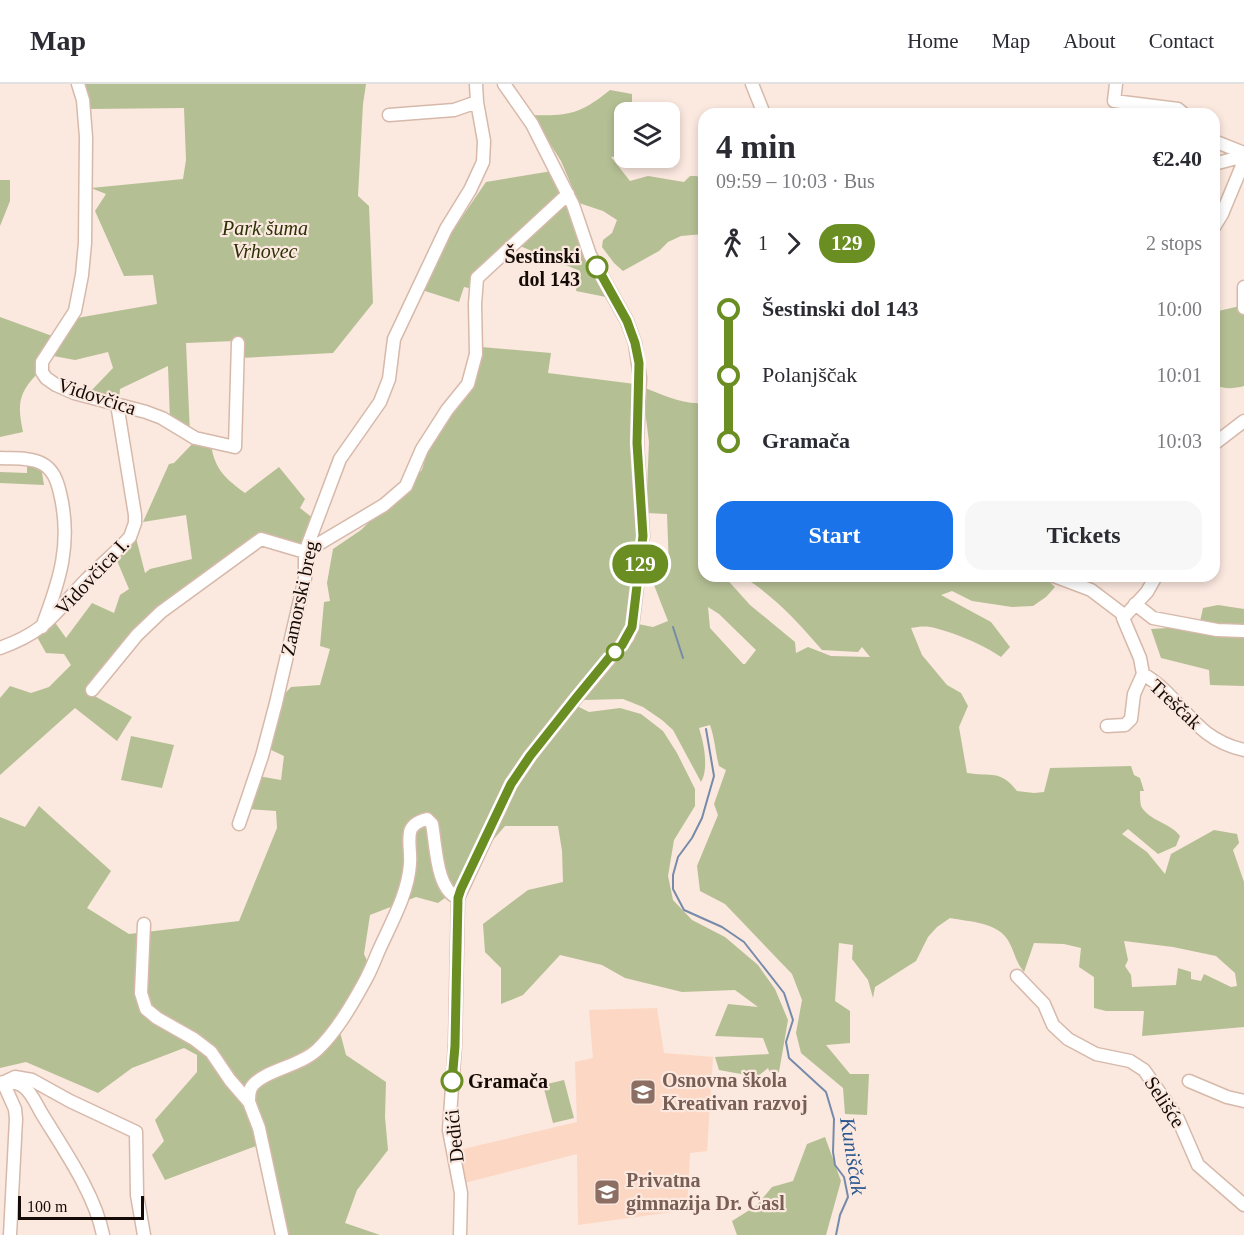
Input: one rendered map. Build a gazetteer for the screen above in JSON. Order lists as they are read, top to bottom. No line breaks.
{"streets":{"street":["Vidovčica","Vidovčica I.","Zamorski breg","Treščak","Selišće","Dedići"]},"crossings":[["Vidovčica","Vidovčica I."]],"water":["Kuniščak"],"parks":["Park šuma Vrhovec"],"places":{"other":["Šestinski dol 143","Gramača"],"school or university":["Osnovna škola Kreativan razvoj","Privatna gimnazija Dr. Časl"]},"lines":["bus line 129"],"scale_bar":"100 m","page":{"header":"Map","nav":["Home","Map","About","Contact"],"on_map":"129","heading":["4 min","09:59 – 10:03 · Bus","€2.40"],"legs":["1","129","2 stops"],"list":[{"name":"Šestinski dol 143","value":"10:00"},{"name":"Polanjščak","value":"10:01"},{"name":"Gramača","value":"10:03"}],"buttons":["Start","Tickets"],"scale":"100 m"}}
